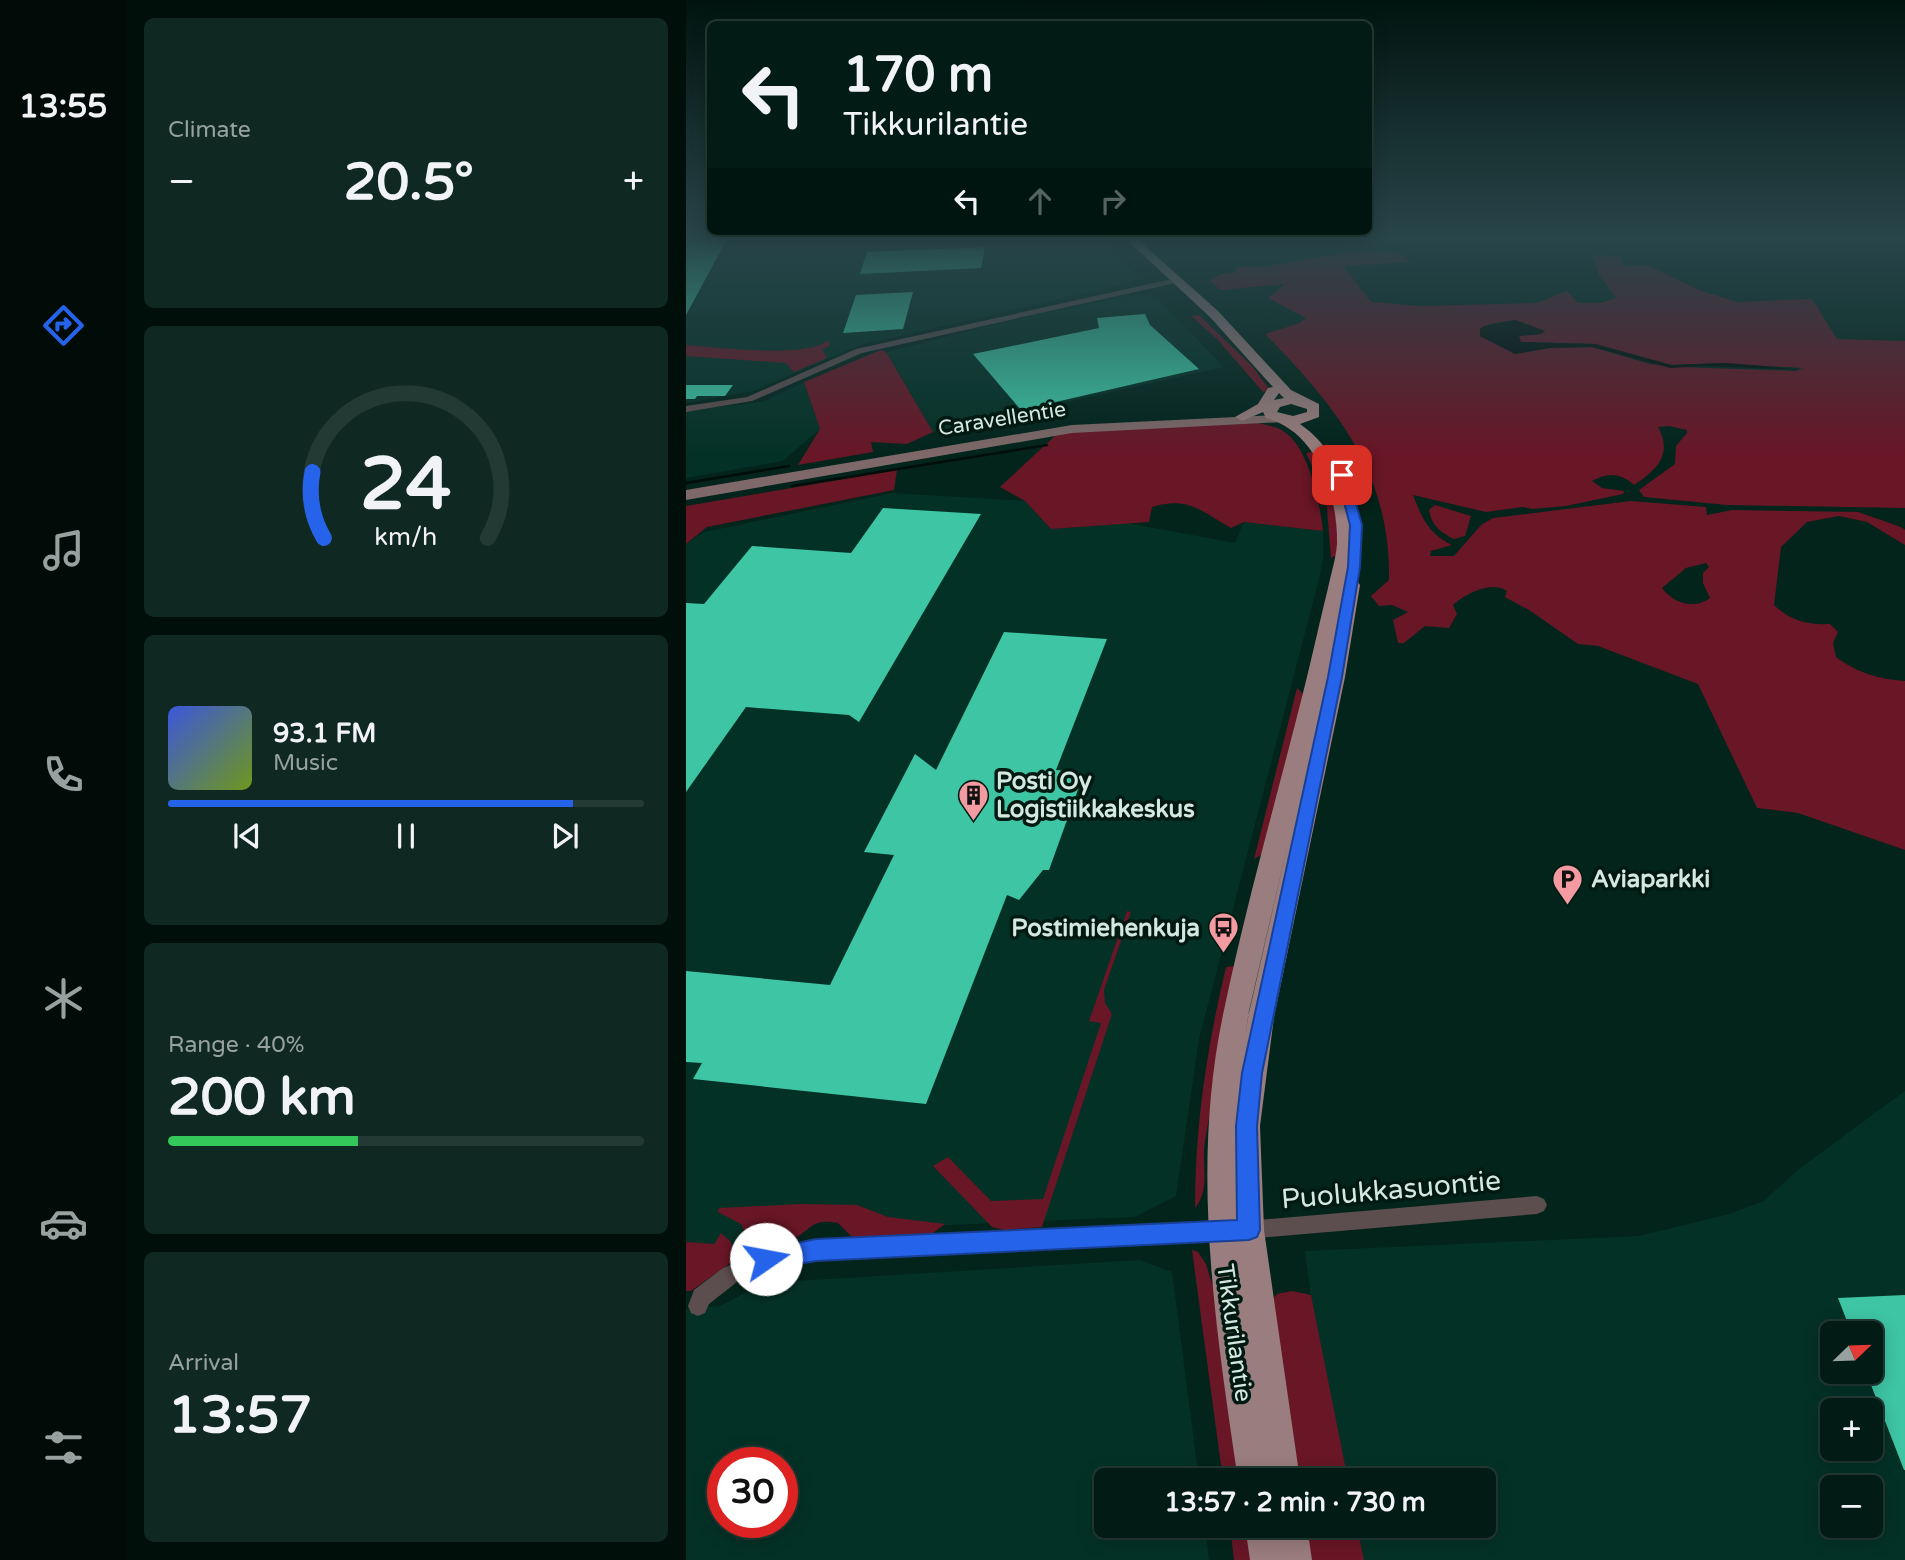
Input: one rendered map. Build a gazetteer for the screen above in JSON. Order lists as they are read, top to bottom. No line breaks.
{"streets":{"main road":["Caravellentie","Tikkurilantie"],"street":["Puolukkasuontie"]},"crossings":[["Caravellentie","Tikkurilantie"],["Puolukkasuontie","Tikkurilantie"]],"places":{"building":["Posti Oy Logistiikkakeskus"],"parking":["Aviaparkki"],"bus stop":["Postimiehenkuja"]},"north":"top right","page":{"tabs":"13:55","tile":["Climate",["Range · 40%","200 km"],["Arrival","13:57"]],"turn":["170 m","Tikkurilantie"],"heat":["−","20.5°","+"],"song":["93.1 FM","Music"],"map_buttons":["+","−"],"limit":"30","trip":"13:57 · 2 min · 730 m","gauge":["24","km/h"]}}
